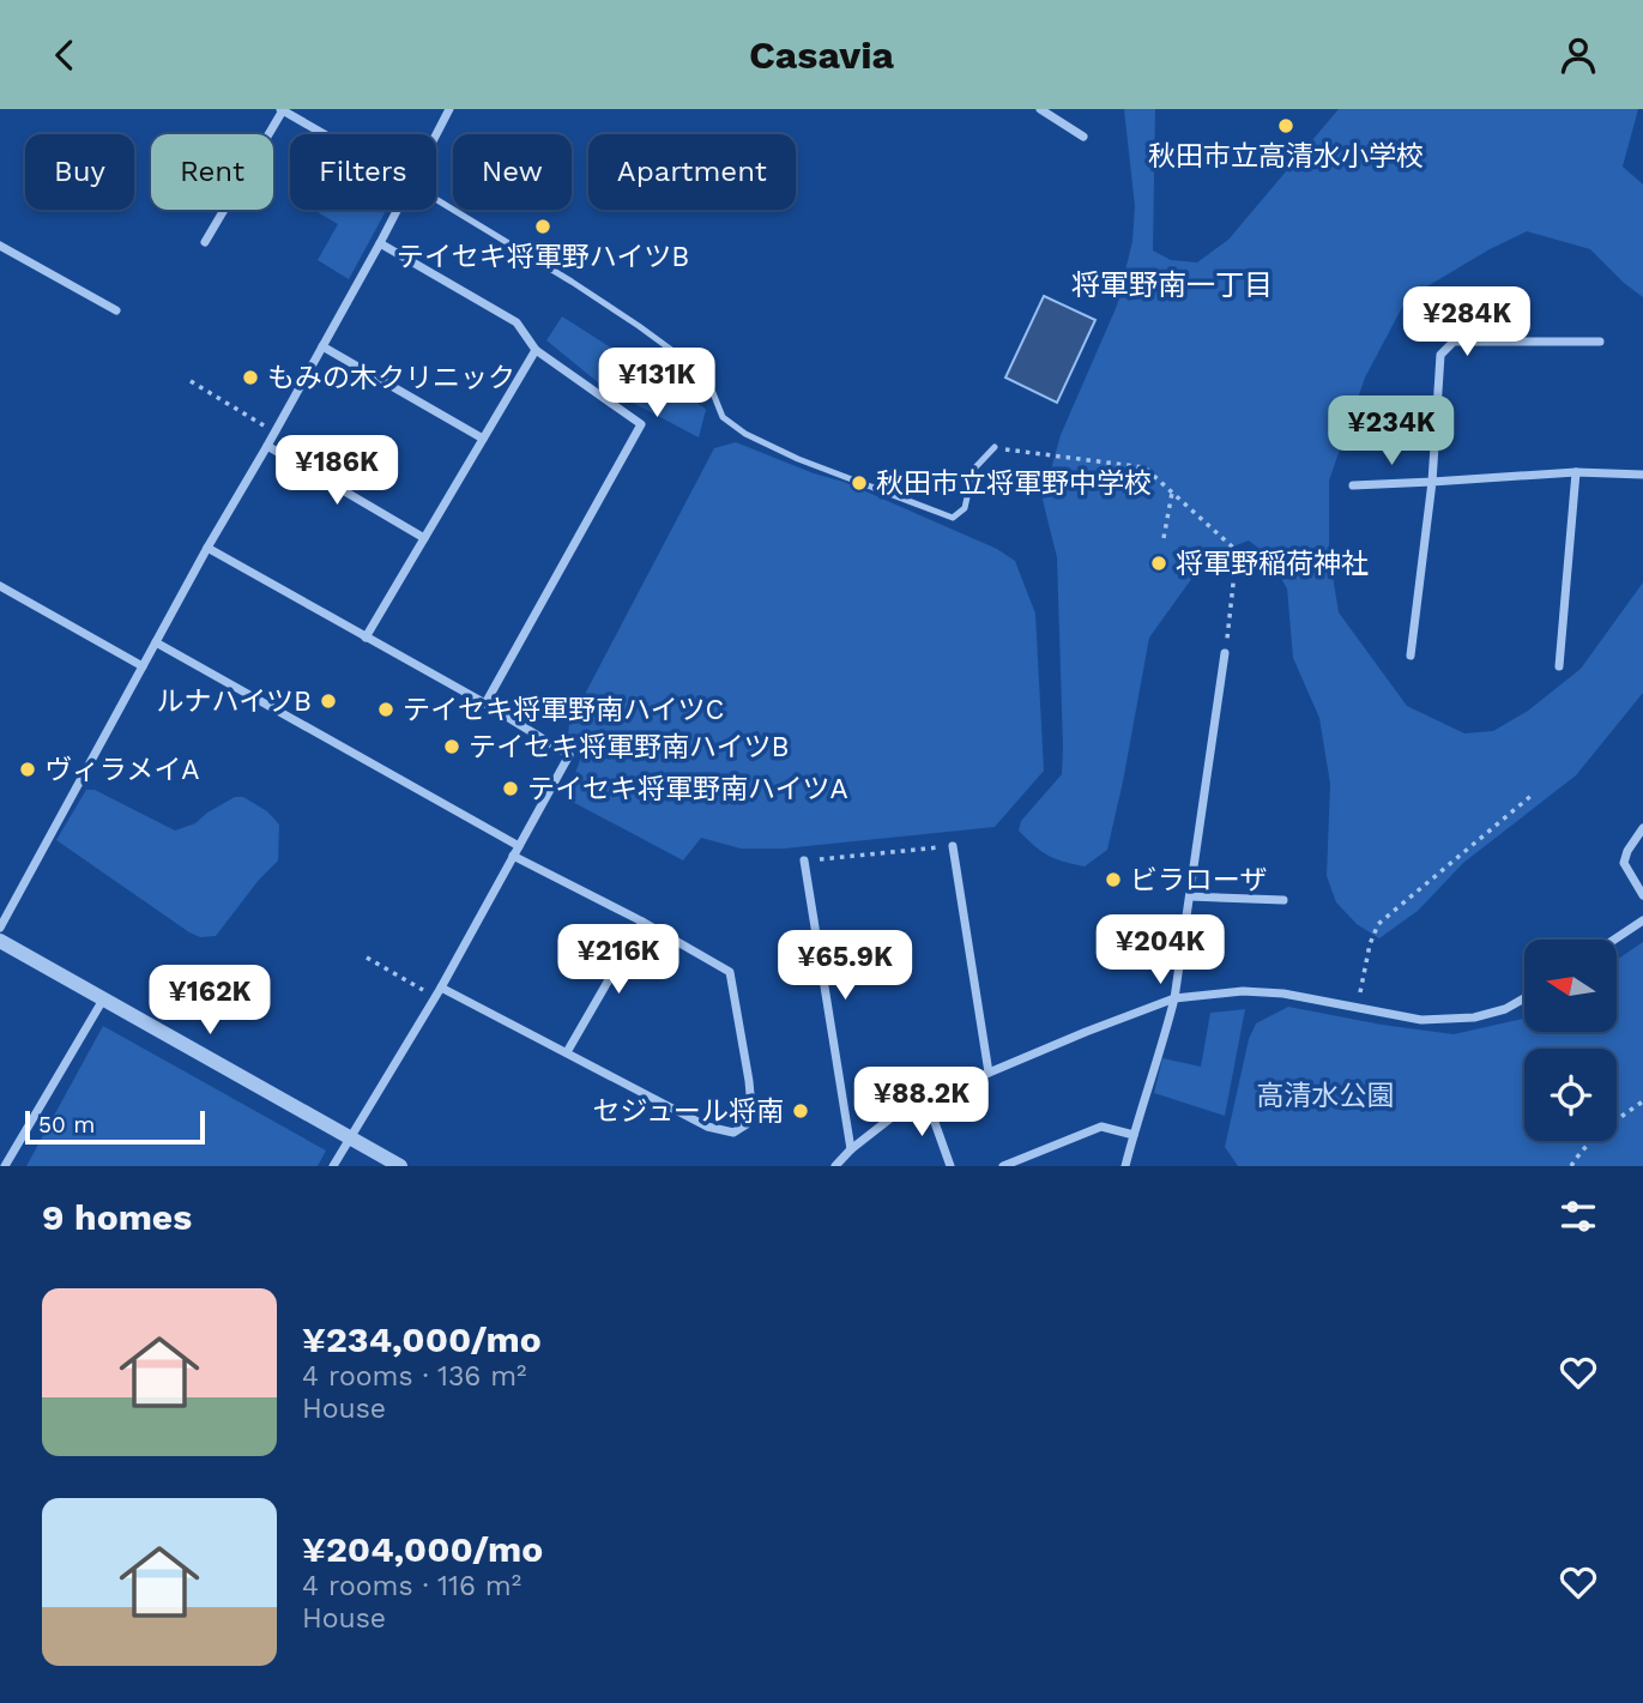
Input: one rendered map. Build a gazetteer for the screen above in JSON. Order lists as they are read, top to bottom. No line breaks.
{"districts":["将軍野南一丁目"],"parks":["高清水公園"],"places":["秋田市立高清水小学校","テイセキ将軍野ハイツB","もみの木クリニック","秋田市立将軍野中学校","将軍野稲荷神社","ルナハイツB","テイセキ将軍野南ハイツC","テイセキ将軍野南ハイツB","ヴィラメイA","テイセキ将軍野南ハイツA","ビラローザ","セジュール将南"],"scale_bar":"50 m","north":"left","page":{"header":"Casavia","chip":["Buy","Rent","Filters","New","Apartment"],"price":["¥284K","¥131K","¥234K","¥186K","¥204K","¥216K","¥65.9K","¥162K","¥88.2K"],"scale":"50 m","heading":"9 homes","list":[{"name":"¥234,000/mo","note":"4 rooms · 136 m² · House"},{"name":"¥204,000/mo","note":"4 rooms · 116 m² · House"}]}}
